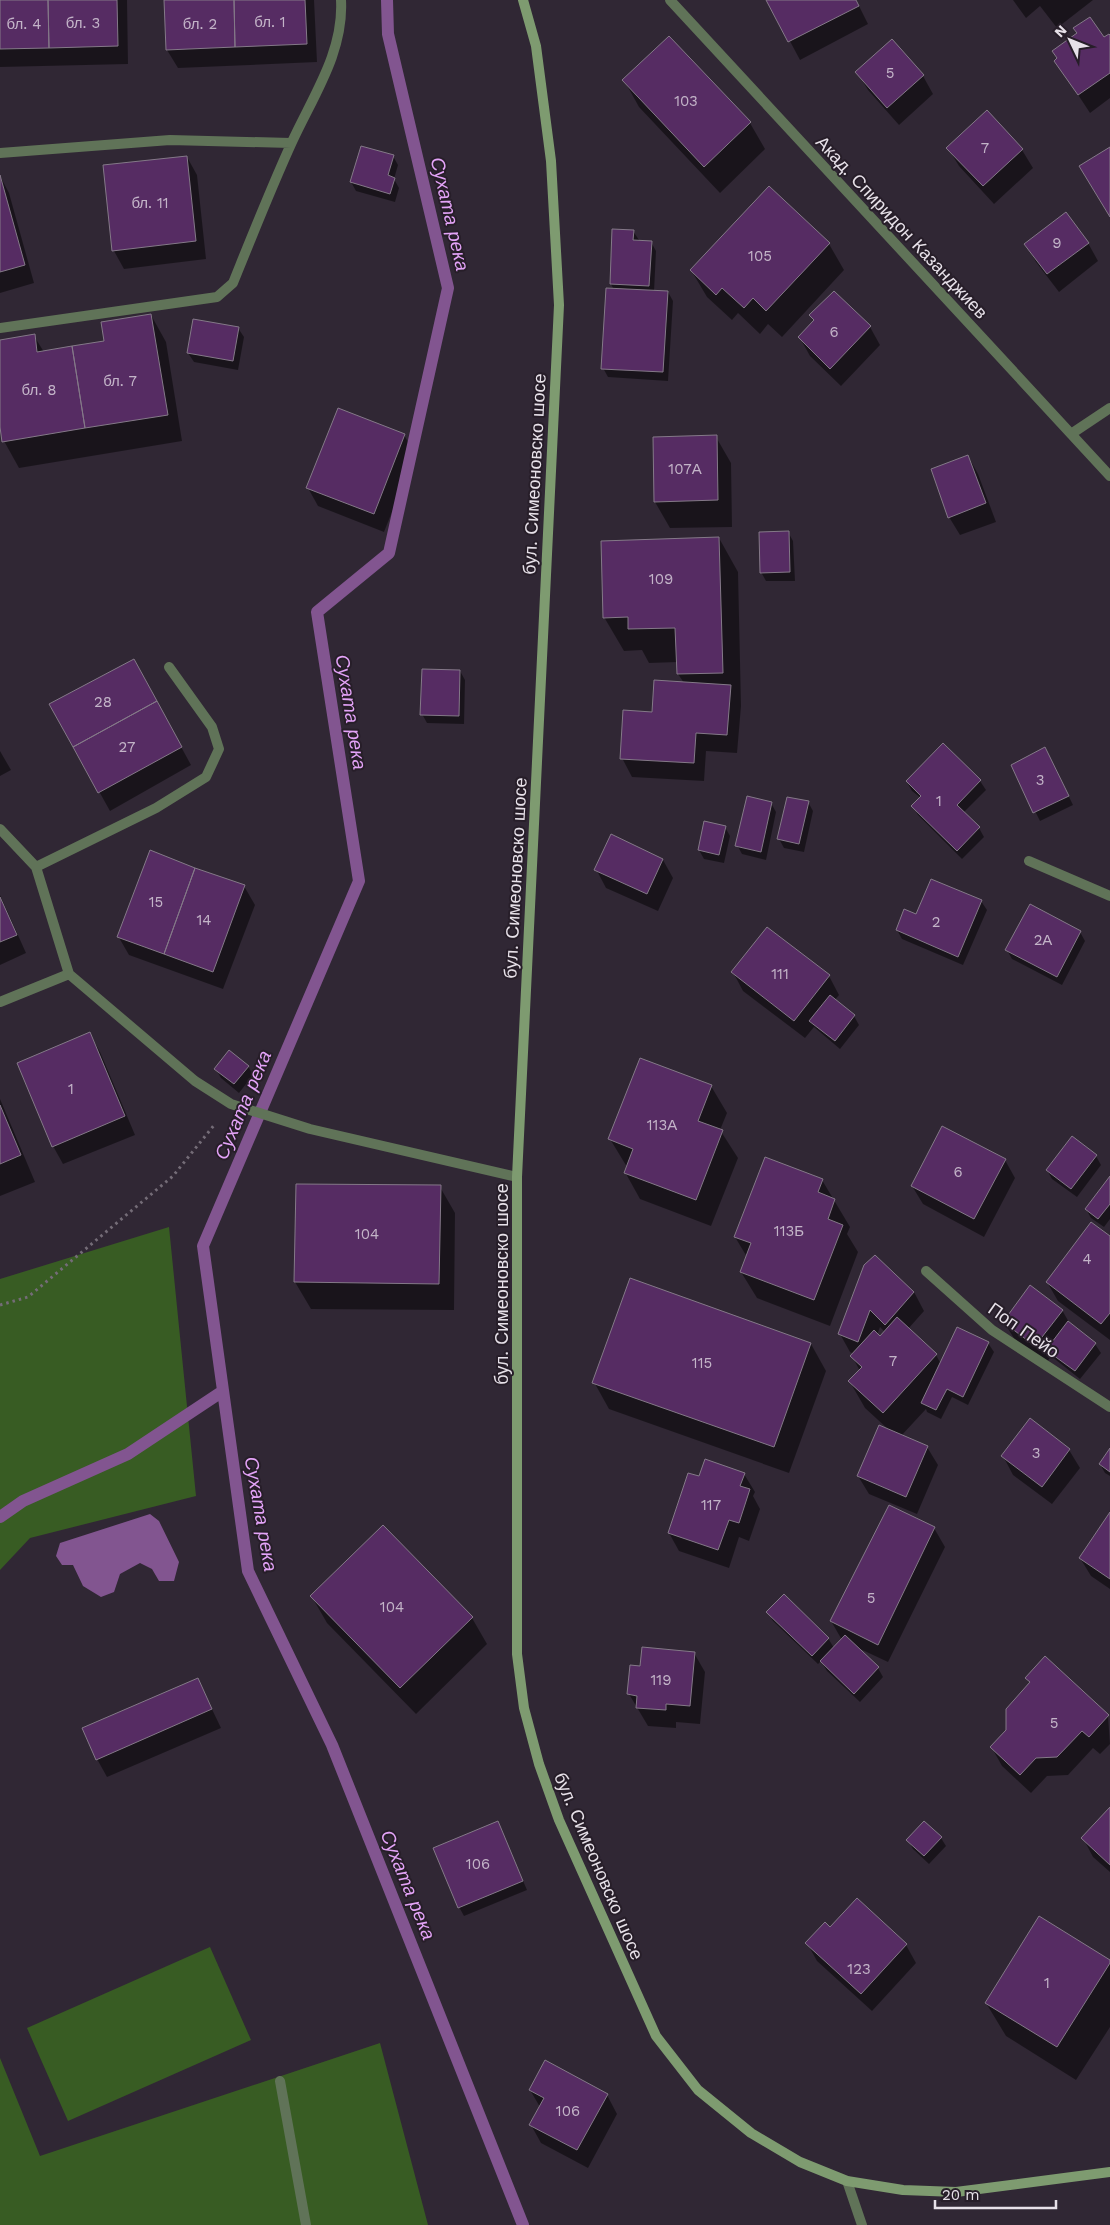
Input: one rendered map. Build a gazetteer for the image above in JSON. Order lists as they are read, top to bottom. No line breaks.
{"streets":{"street":["Акад. Спиридон Казанджиев","бул. Симеоновско шосе","Поп Пейо"]},"water":["Сухата река"],"house_numbers":["бл. 1","бл. 3","бл. 4","бл. 2","5","103","7","бл. 11","9","105","6","бл. 7","бл. 8","107А","109","28","27","3","1","15","14","2","2А","111","1","113А","6","113Б","104","4","7","115","3","117","5","104","119","5","106","123","1","106"],"scale_bar":"20 m","north":"top left"}
